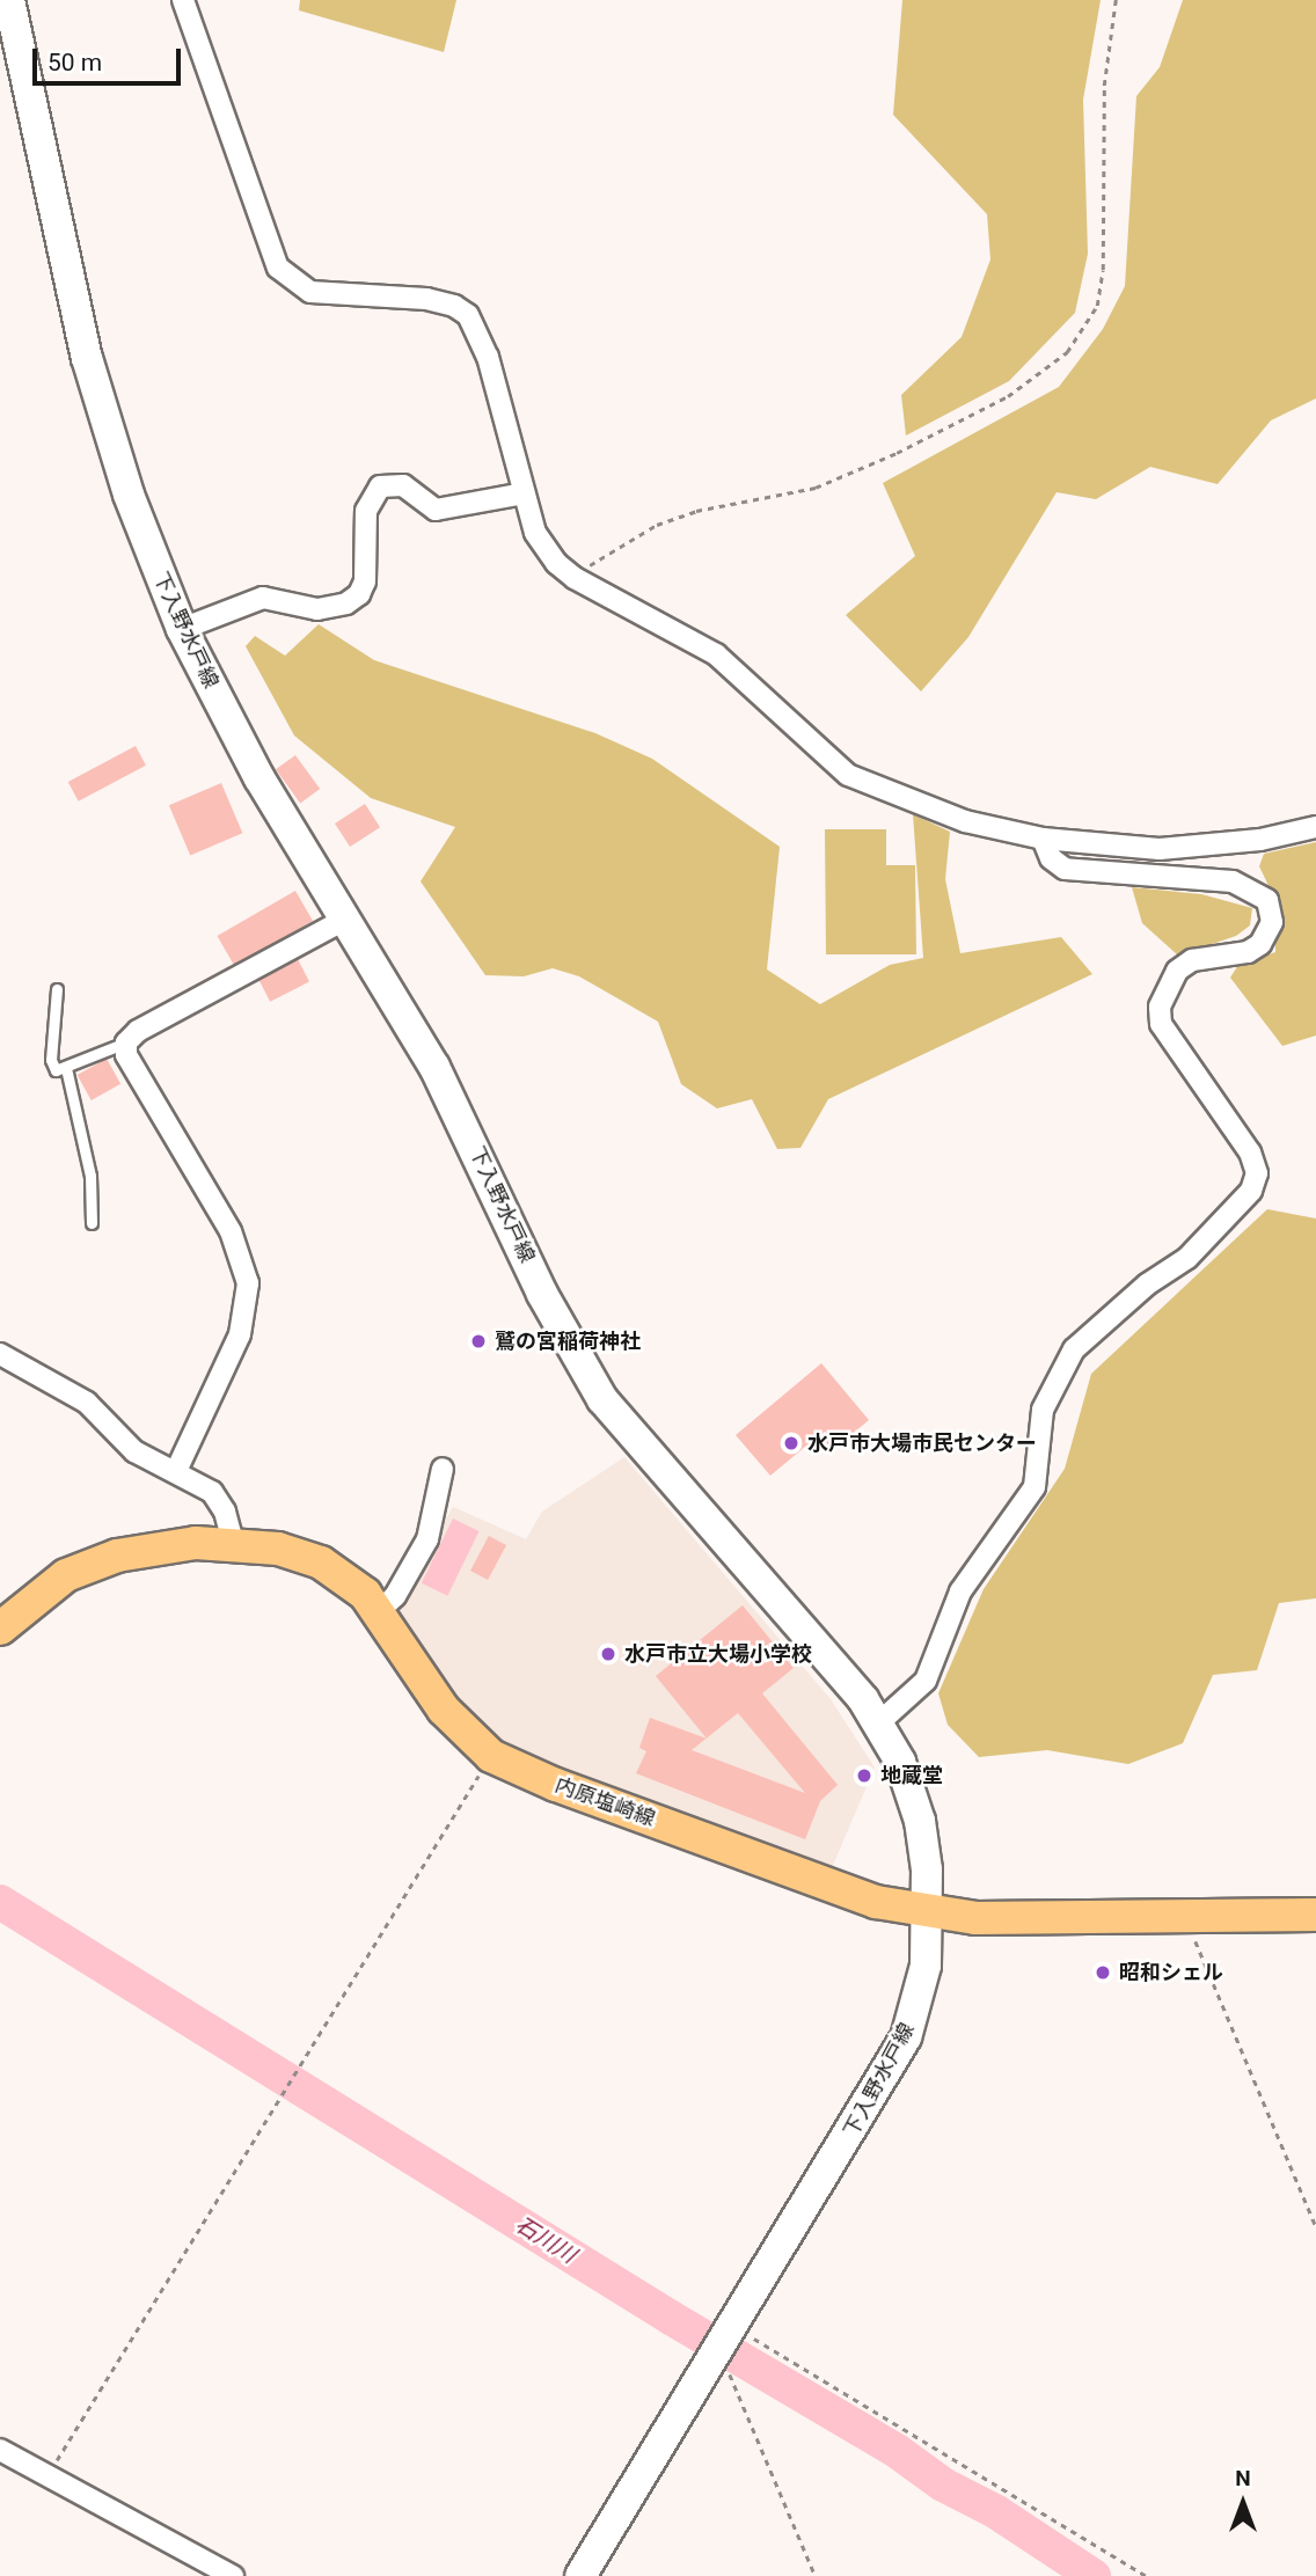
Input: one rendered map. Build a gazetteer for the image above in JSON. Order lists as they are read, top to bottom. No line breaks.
{"streets":{"main road":["下入野水戸線","内原塩崎線"]},"crossings":[["下入野水戸線","内原塩崎線"]],"water":["石川川"],"places":["鷲の宮稲荷神社","水戸市大場市民センター","水戸市立大場小学校","地蔵堂","昭和シェル"],"scale_bar":"50 m","north":"top"}
